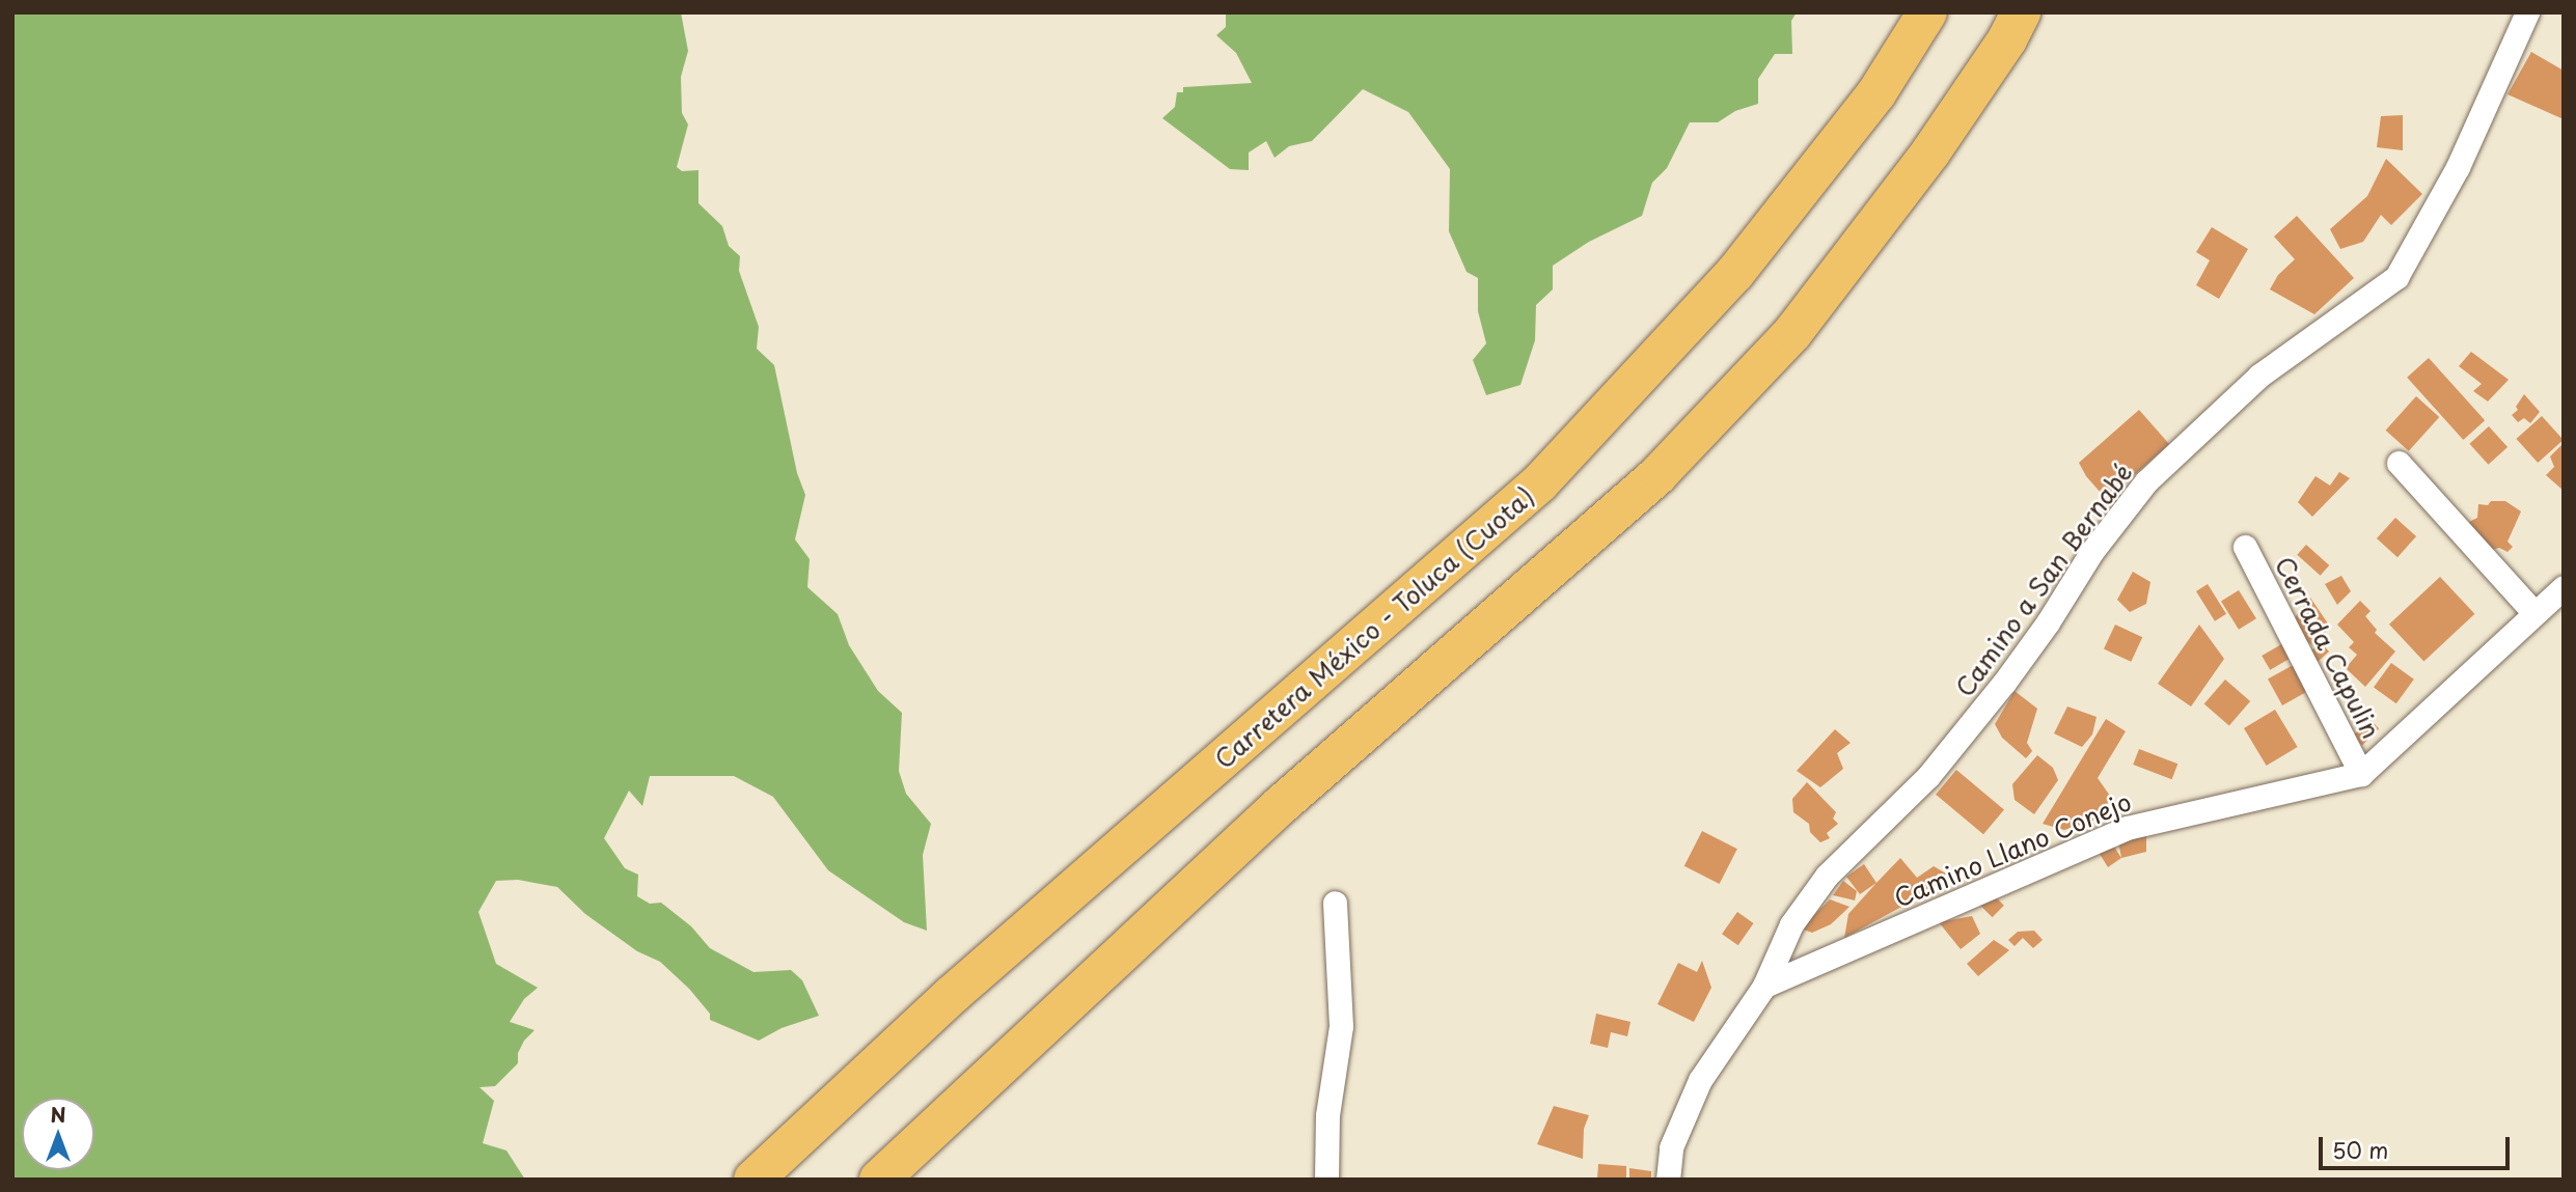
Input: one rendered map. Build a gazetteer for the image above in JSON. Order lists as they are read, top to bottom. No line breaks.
{"streets":{"highway":["Carretera México - Toluca (Cuota)"],"street":["Camino a San Bernabé","Cerrada Capulin","Camino Llano Conejo"]},"crossings":[["Camino a San Bernabé","Camino Llano Conejo"],["Cerrada Capulin","Camino Llano Conejo"]],"scale_bar":"50 m","north":"top"}
